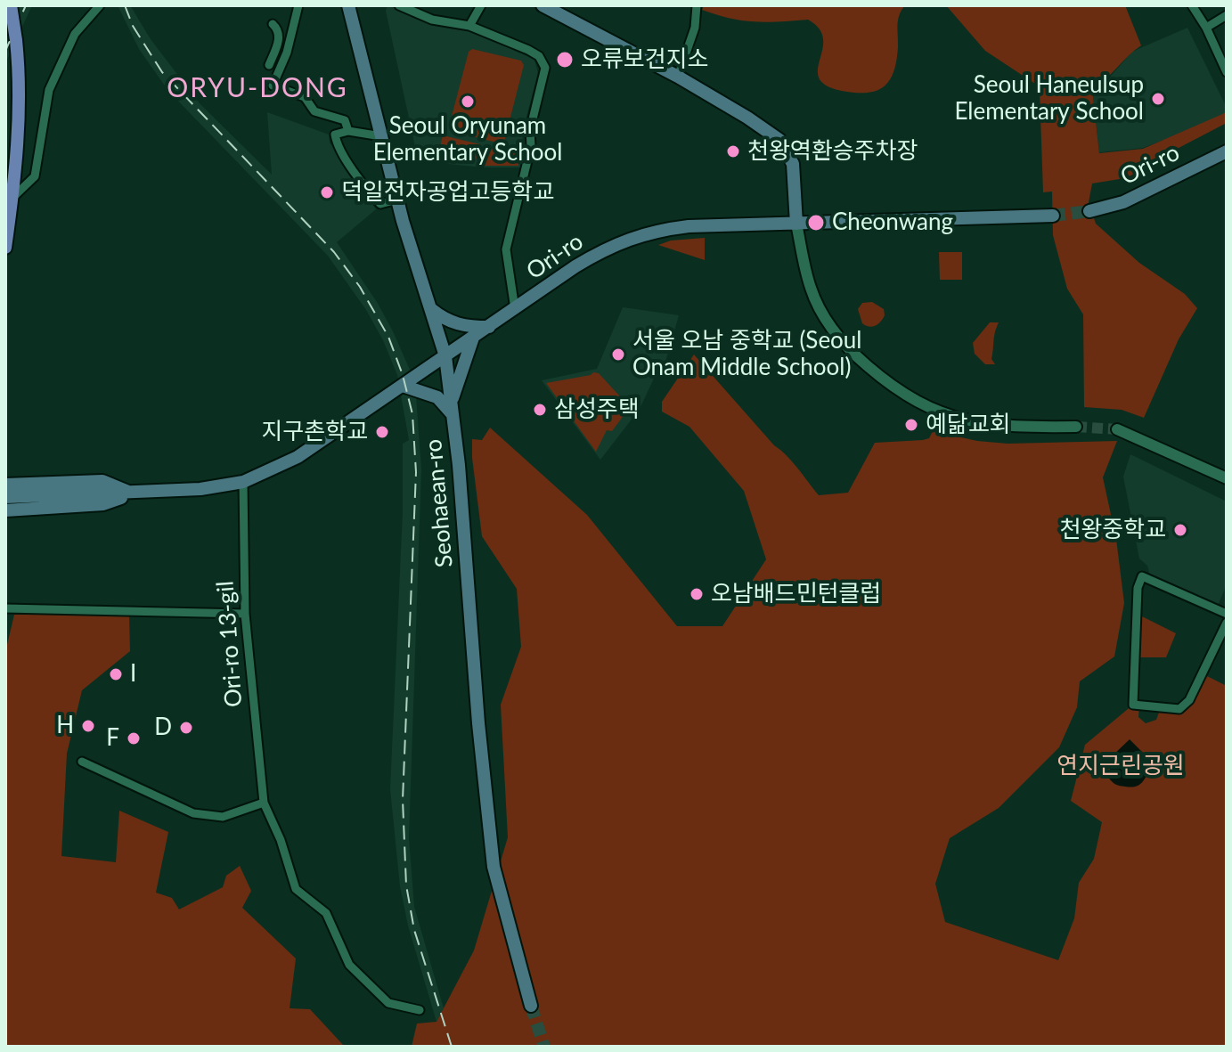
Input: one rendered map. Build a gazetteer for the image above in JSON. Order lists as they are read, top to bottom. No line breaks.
{"streets":{"main road":["Ori-ro","Seohaean-ro"],"street":["Ori-ro 13-gil"]},"crossings":[["Ori-ro","Seohaean-ro"],["Ori-ro","Ori-ro 13-gil"]],"districts":["ORYU-DONG"],"parks":["연지근린공원"],"places":["오류보건지소","Seoul Haneulsup Elementary School","Seoul Oryunam Elementary School","천왕역환승주차장","덕일전자공업고등학교","Cheonwang","서울 오남 중학교 (Seoul Onam Middle School)","삼성주택","예닮교회","지구촌학교","천왕중학교","오남배드민턴클럽","I","H","D","F"]}
